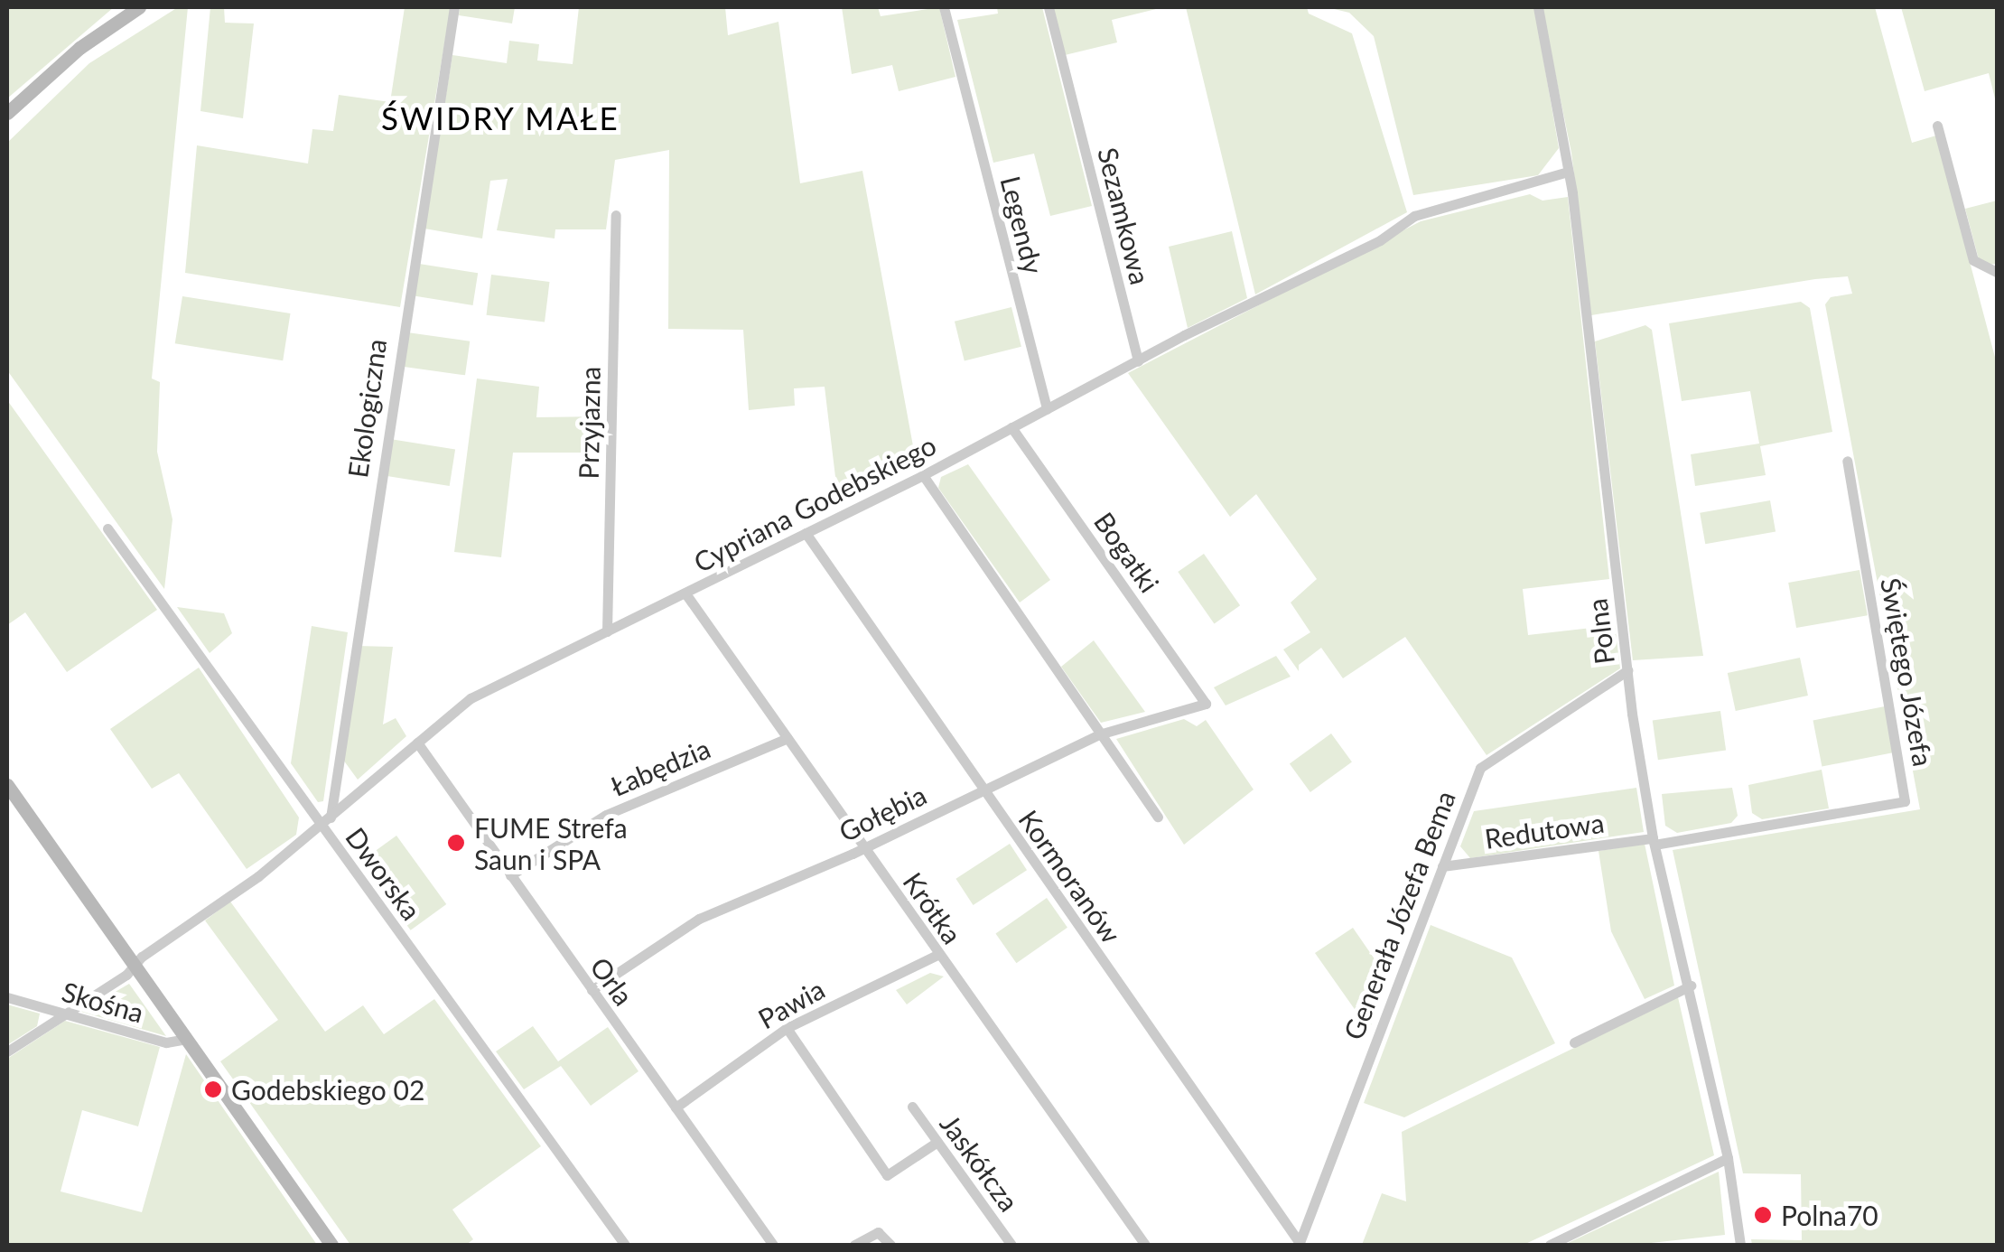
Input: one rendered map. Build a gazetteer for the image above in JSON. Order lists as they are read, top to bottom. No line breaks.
{"streets":{"street":["Sezamkowa","Legendy","Ekologiczna","Przyjazna","Cypriana Godebskiego","Bogatki","Polna","Świętego Józefa","Łabędzia","Gołębia","Redutowa","Dworska","Kormoranów","Krótka","Generała Józefa Bema","Orla","Skośna","Pawia","Jaskółcza"]},"crossings":[["Sezamkowa","Cypriana Godebskiego"],["Legendy","Cypriana Godebskiego"],["Ekologiczna","Cypriana Godebskiego"],["Przyjazna","Cypriana Godebskiego"],["Cypriana Godebskiego","Bogatki"],["Cypriana Godebskiego","Polna"],["Cypriana Godebskiego","Dworska"],["Cypriana Godebskiego","Kormoranów"],["Cypriana Godebskiego","Krótka"],["Cypriana Godebskiego","Orla"],["Cypriana Godebskiego","Skośna"],["Bogatki","Gołębia"],["Polna","Świętego Józefa"],["Polna","Redutowa"],["Polna","Generała Józefa Bema"],["Świętego Józefa","Redutowa"],["Łabędzia","Krótka"],["Łabędzia","Orla"],["Gołębia","Kormoranów"],["Gołębia","Krótka"],["Gołębia","Orla"],["Redutowa","Generała Józefa Bema"],["Kormoranów","Generała Józefa Bema"],["Krótka","Pawia"],["Orla","Pawia"]],"districts":["ŚWIDRY MAŁE"],"places":["FUME Strefa Saun i SPA","Godebskiego 02","Polna70"]}
